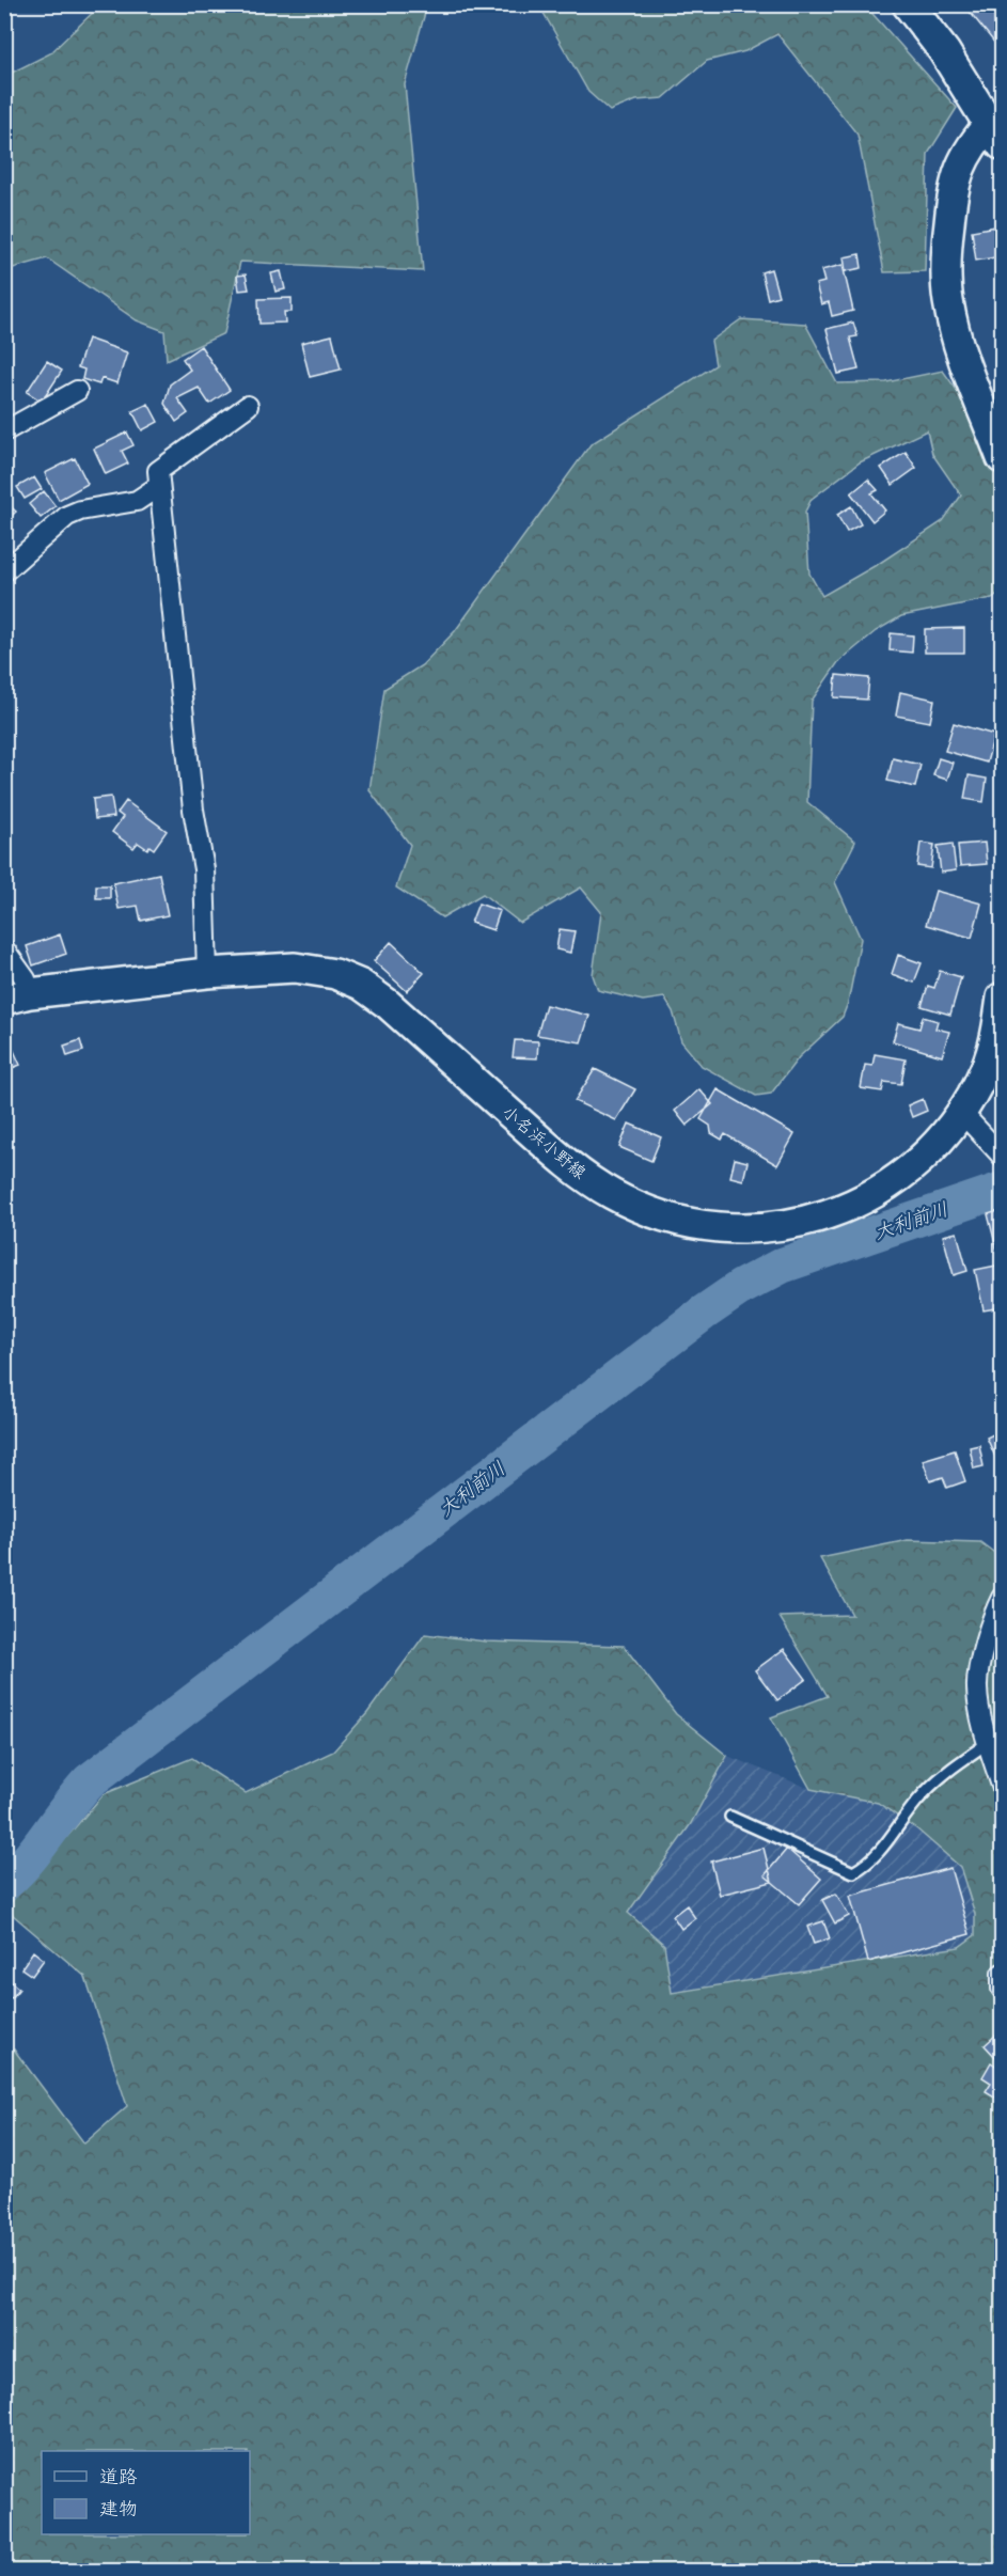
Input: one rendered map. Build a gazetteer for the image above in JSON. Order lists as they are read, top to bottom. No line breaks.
{"streets":{"main road":["小名浜小野線"]},"water":["大利前川"],"legend":["道路","建物"]}
